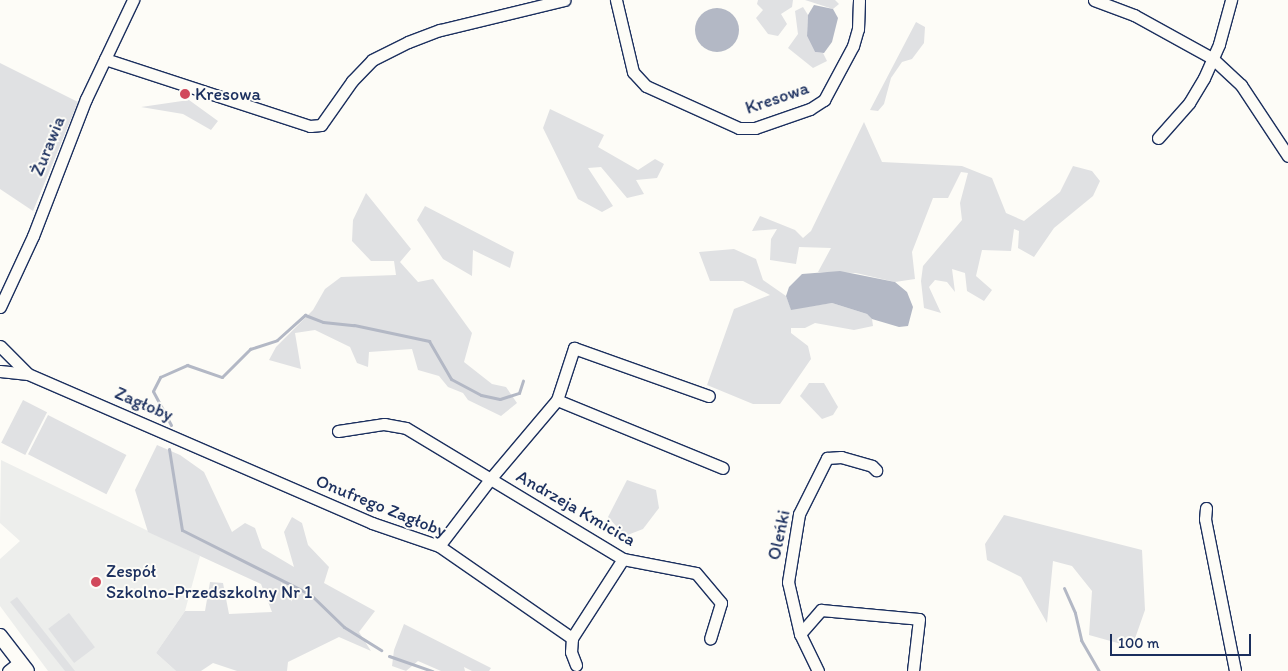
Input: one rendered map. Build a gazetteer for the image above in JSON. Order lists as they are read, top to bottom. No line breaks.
{"streets":{"street":["Kresowa","Żurawia","Zagłoby","Onufrego Zagłoby","Andrzeja Kmicica","Oleńki"]},"crossings":[["Zagłoby","Onufrego Zagłoby"],["Onufrego Zagłoby","Andrzeja Kmicica"]],"places":["Kresowa","Zespół Szkolno-Przedszkolny Nr 1"],"scale_bar":"100 m"}
